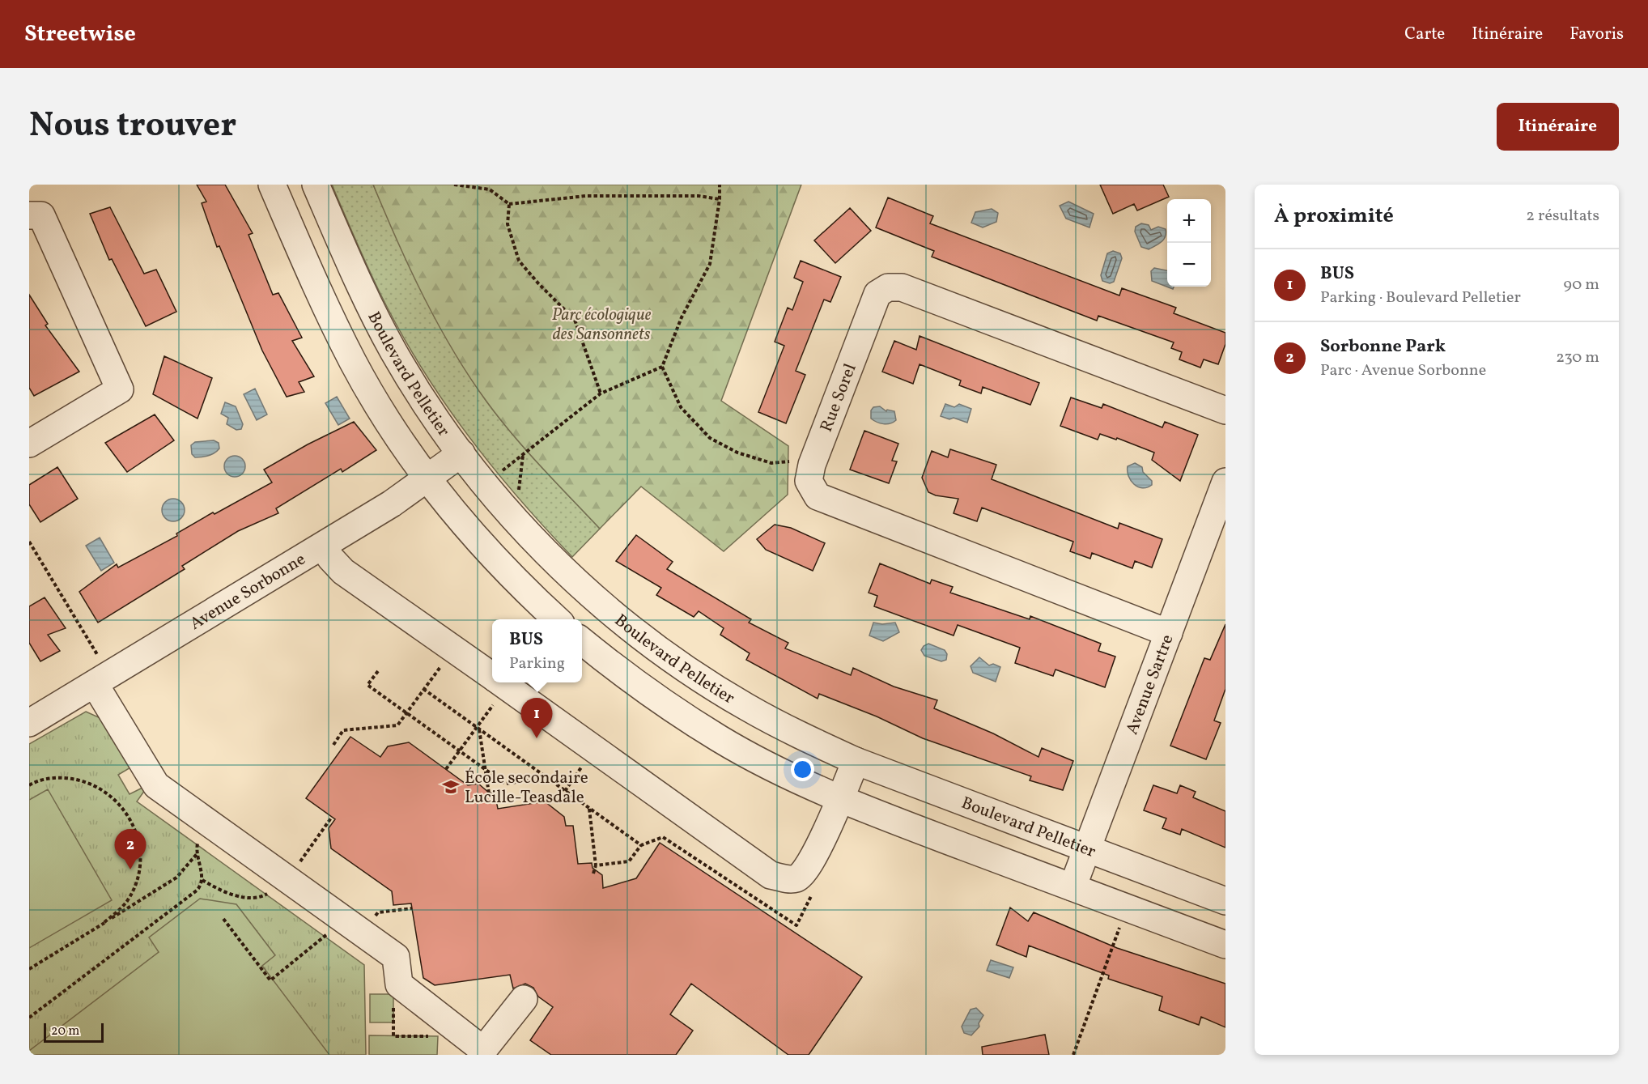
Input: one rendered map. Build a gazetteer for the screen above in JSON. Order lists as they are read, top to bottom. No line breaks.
{"streets":{"street":["Boulevard Pelletier","Rue Sorel","Avenue Sorbonne","Avenue Sartre"]},"crossings":[["Boulevard Pelletier","Avenue Sorbonne"],["Boulevard Pelletier","Avenue Sartre"],["Rue Sorel","Avenue Sartre"]],"parks":["Parc écologique des Sansonnets"],"places":{"school or university":["École secondaire Lucille-Teasdale"]},"scale_bar":"20 m","page":{"header":"Streetwise","nav":["Carte","Itinéraire","Favoris"],"title":"Nous trouver","buttons":"Itinéraire","heading":["À proximité","2 résultats"],"map_buttons":["+","−"],"list":[{"mark":"1","name":"BUS","note":"Parking · Boulevard Pelletier","value":"90 m"},{"mark":"2","name":"Sorbonne Park","note":"Parc · Avenue Sorbonne","value":"230 m"}],"popup":["BUS","Parking"],"pins":["1","2"],"scale":"20 m"}}
